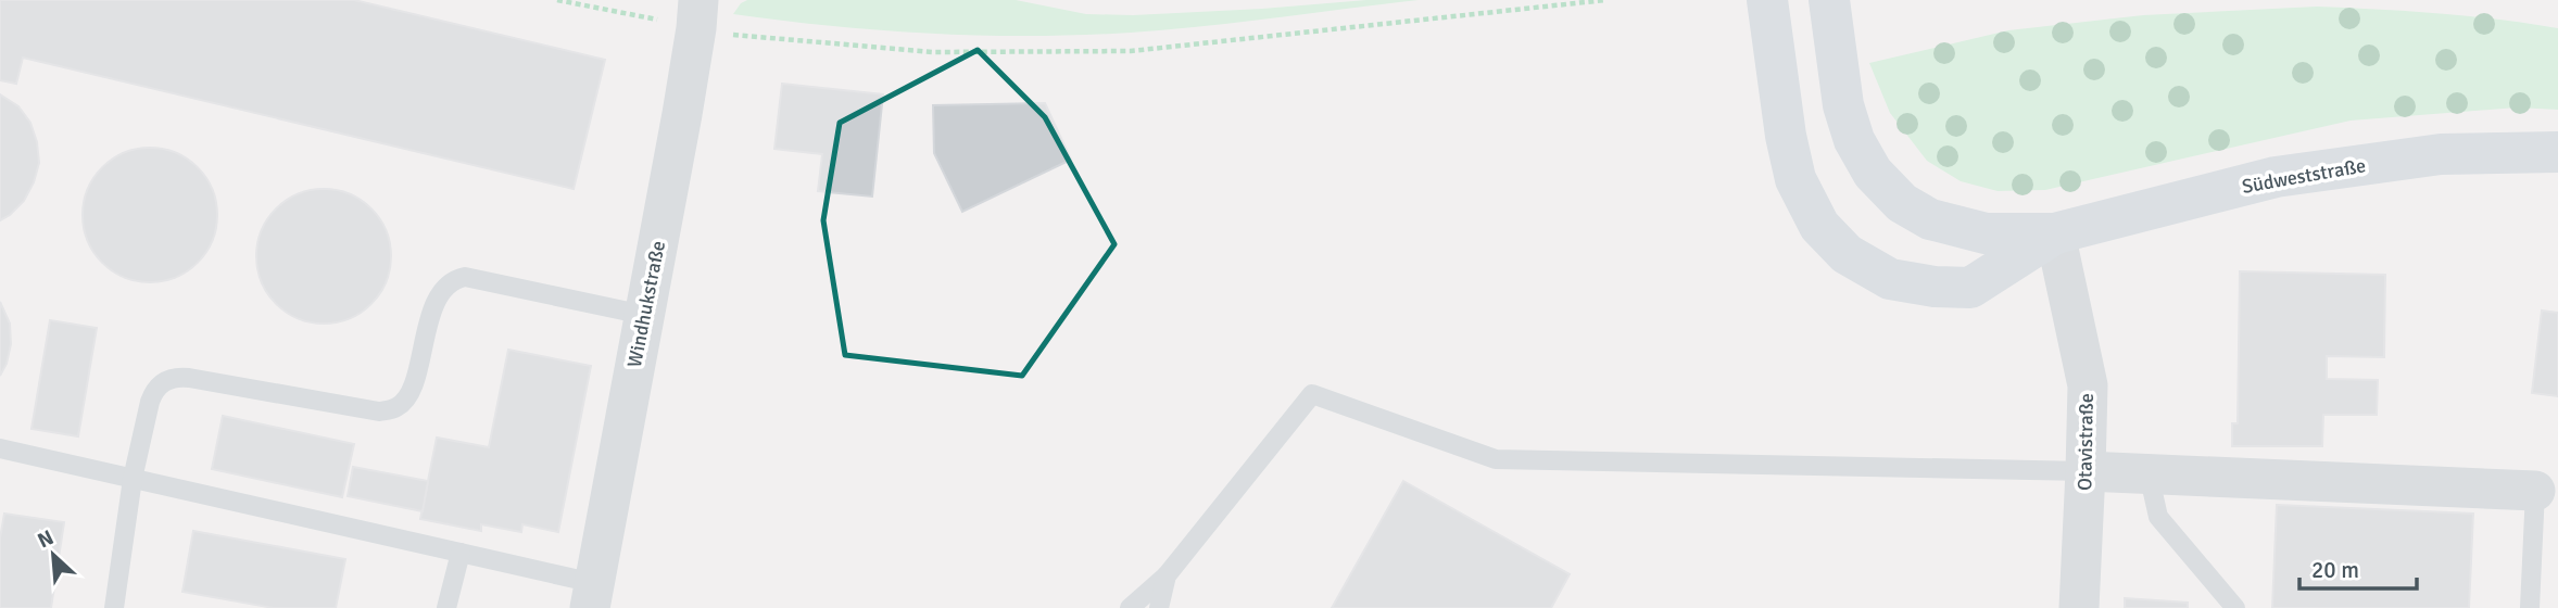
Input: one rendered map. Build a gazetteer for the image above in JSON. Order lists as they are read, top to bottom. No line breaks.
{"streets":{"street":["Südweststraße","Windhukstraße","Otavistraße"]},"crossings":[["Südweststraße","Otavistraße"]],"scale_bar":"20 m","north":"top left"}
